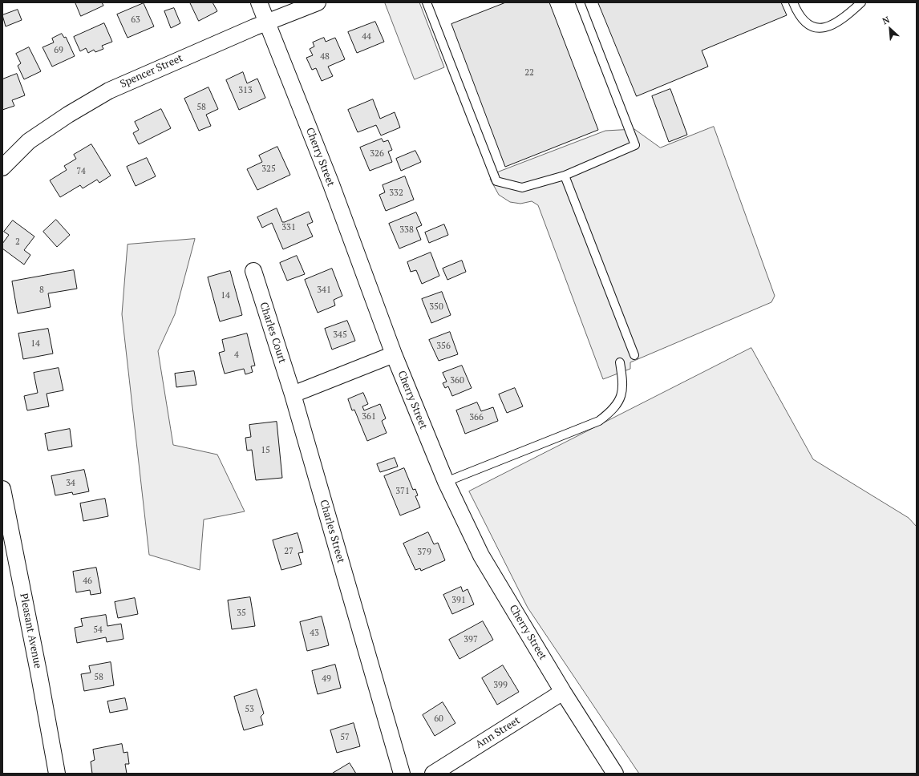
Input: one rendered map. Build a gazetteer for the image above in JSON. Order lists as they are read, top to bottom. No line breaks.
{"streets":{"street":["Spencer Street","Cherry Street","Charles Court","Charles Street","Pleasant Avenue","Ann Street"]},"crossings":[["Spencer Street","Cherry Street"],["Cherry Street","Ann Street"],["Charles Court","Charles Street"]],"house_numbers":["63","44","69","48","22","313","58","326","325","74","332","331","338","2","8","341","14","350","345","14","356","4","360","361","366","15","34","371","27","379","46","391","35","54","43","397","58","49","399","53","60","57"],"north":"top left"}
